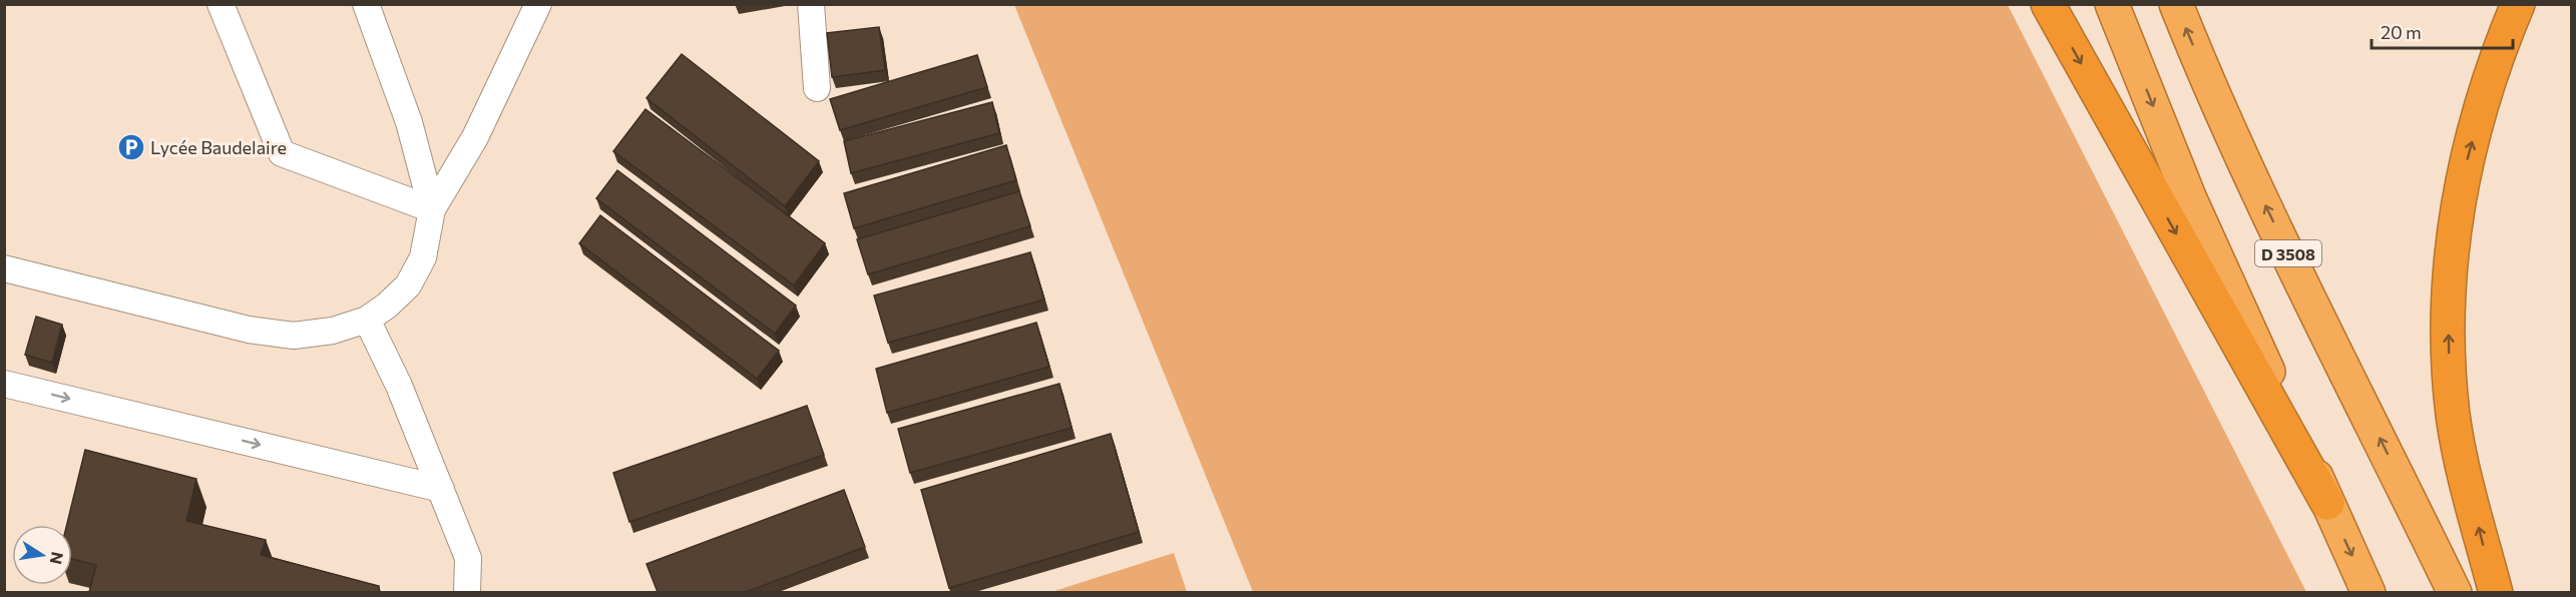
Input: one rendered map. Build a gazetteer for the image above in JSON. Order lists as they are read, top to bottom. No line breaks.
{"streets":{"highway":["D 3508"]},"places":{"parking":["Lycée Baudelaire"]},"scale_bar":"20 m","north":"right"}
